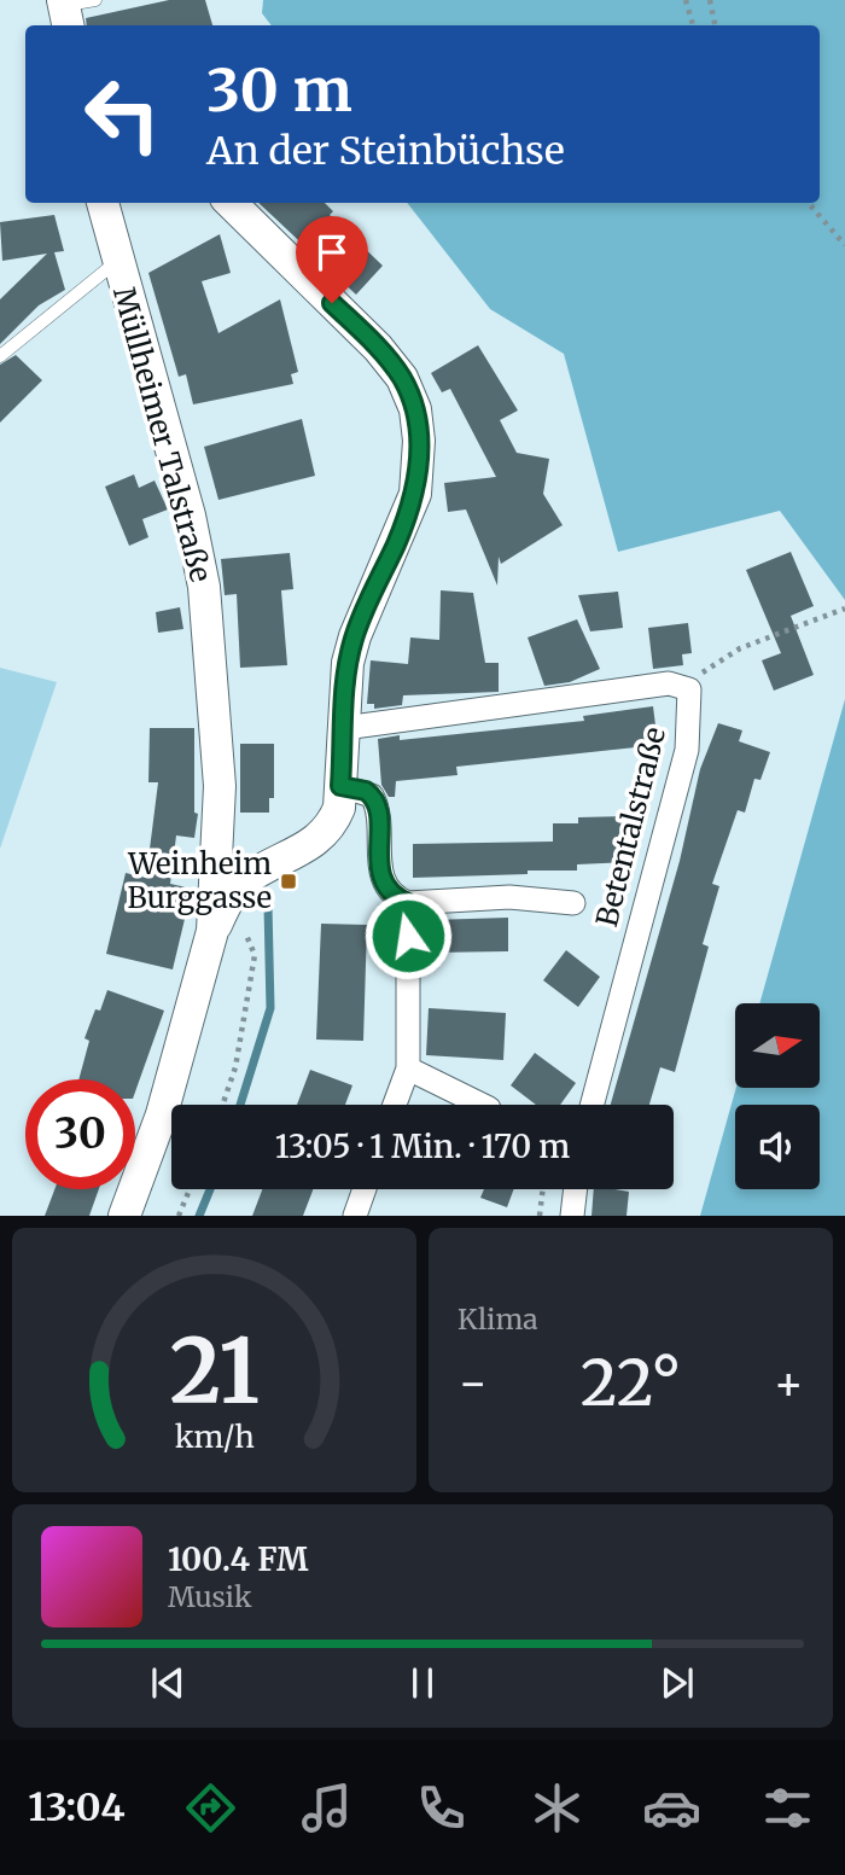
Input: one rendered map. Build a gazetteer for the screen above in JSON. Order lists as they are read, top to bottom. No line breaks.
{"streets":{"main road":["Müllheimer Talstraße"],"street":["Betentalstraße"]},"places":{"transit":["Weinheim Burggasse"]},"north":"right","page":{"turn":["30 m","An der Steinbüchse"],"limit":"30","trip":"13:05 · 1 Min. · 170 m","tile":"Klima","heat":["−","22°","+"],"song":["100.4 FM","Musik"],"tabs":"13:04","gauge":["21","km/h"]}}
